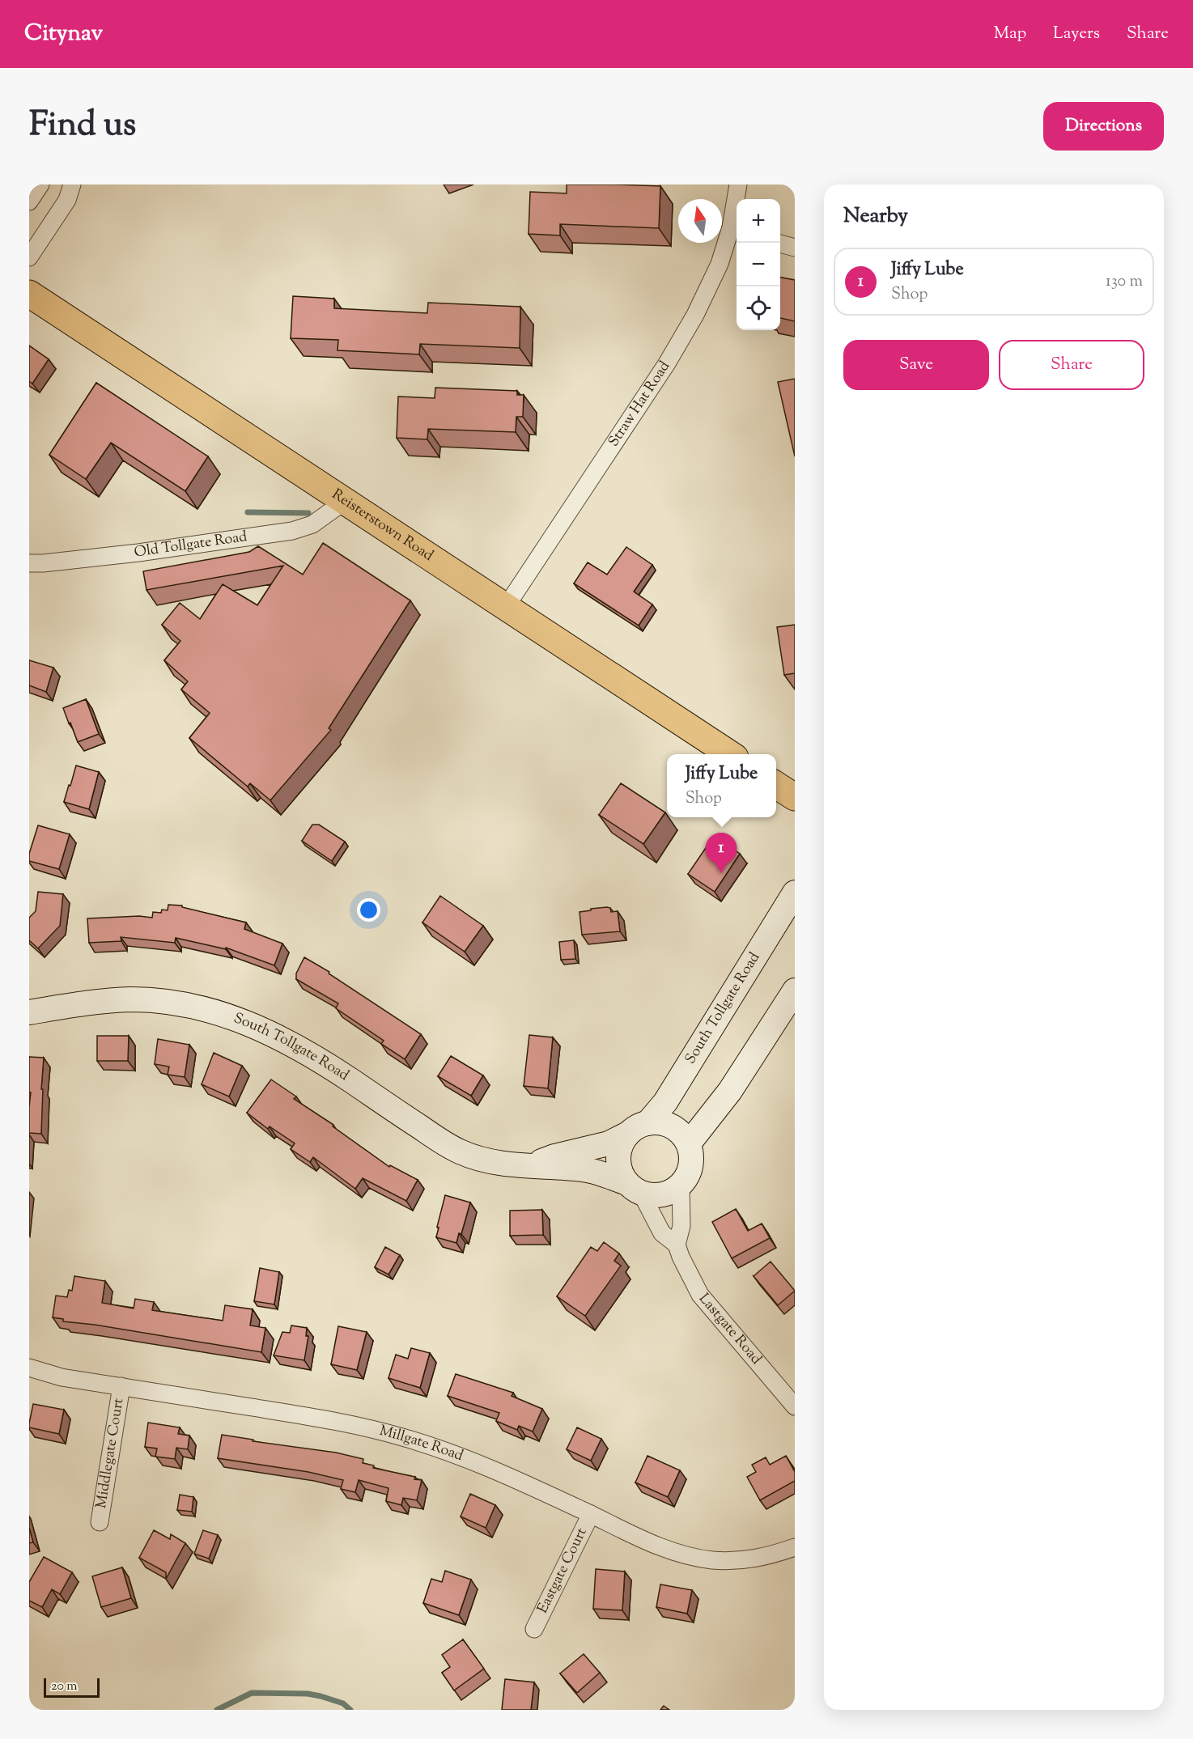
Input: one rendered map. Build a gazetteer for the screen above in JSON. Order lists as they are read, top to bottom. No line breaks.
{"streets":{"main road":["Reisterstown Road"],"street":["Straw Hat Road","Old Tollgate Road","South Tollgate Road","Lastgate Road","Millgate Road","Middlegate Court","Eastgate Court"]},"crossings":[["Straw Hat Road","Reisterstown Road"],["Reisterstown Road","Old Tollgate Road"],["South Tollgate Road","Lastgate Road"],["Millgate Road","Middlegate Court"],["Millgate Road","Eastgate Court"]],"scale_bar":"20 m","north":"top","page":{"header":"Citynav","nav":["Map","Layers","Share"],"title":"Find us","buttons":["Directions",["Save","Share"]],"heading":"Nearby","map_buttons":["+","−"],"list":[{"mark":"1","name":"Jiffy Lube","note":"Shop","value":"130 m"}],"popup":["Jiffy Lube","Shop"],"pins":"1","scale":"20 m"}}
